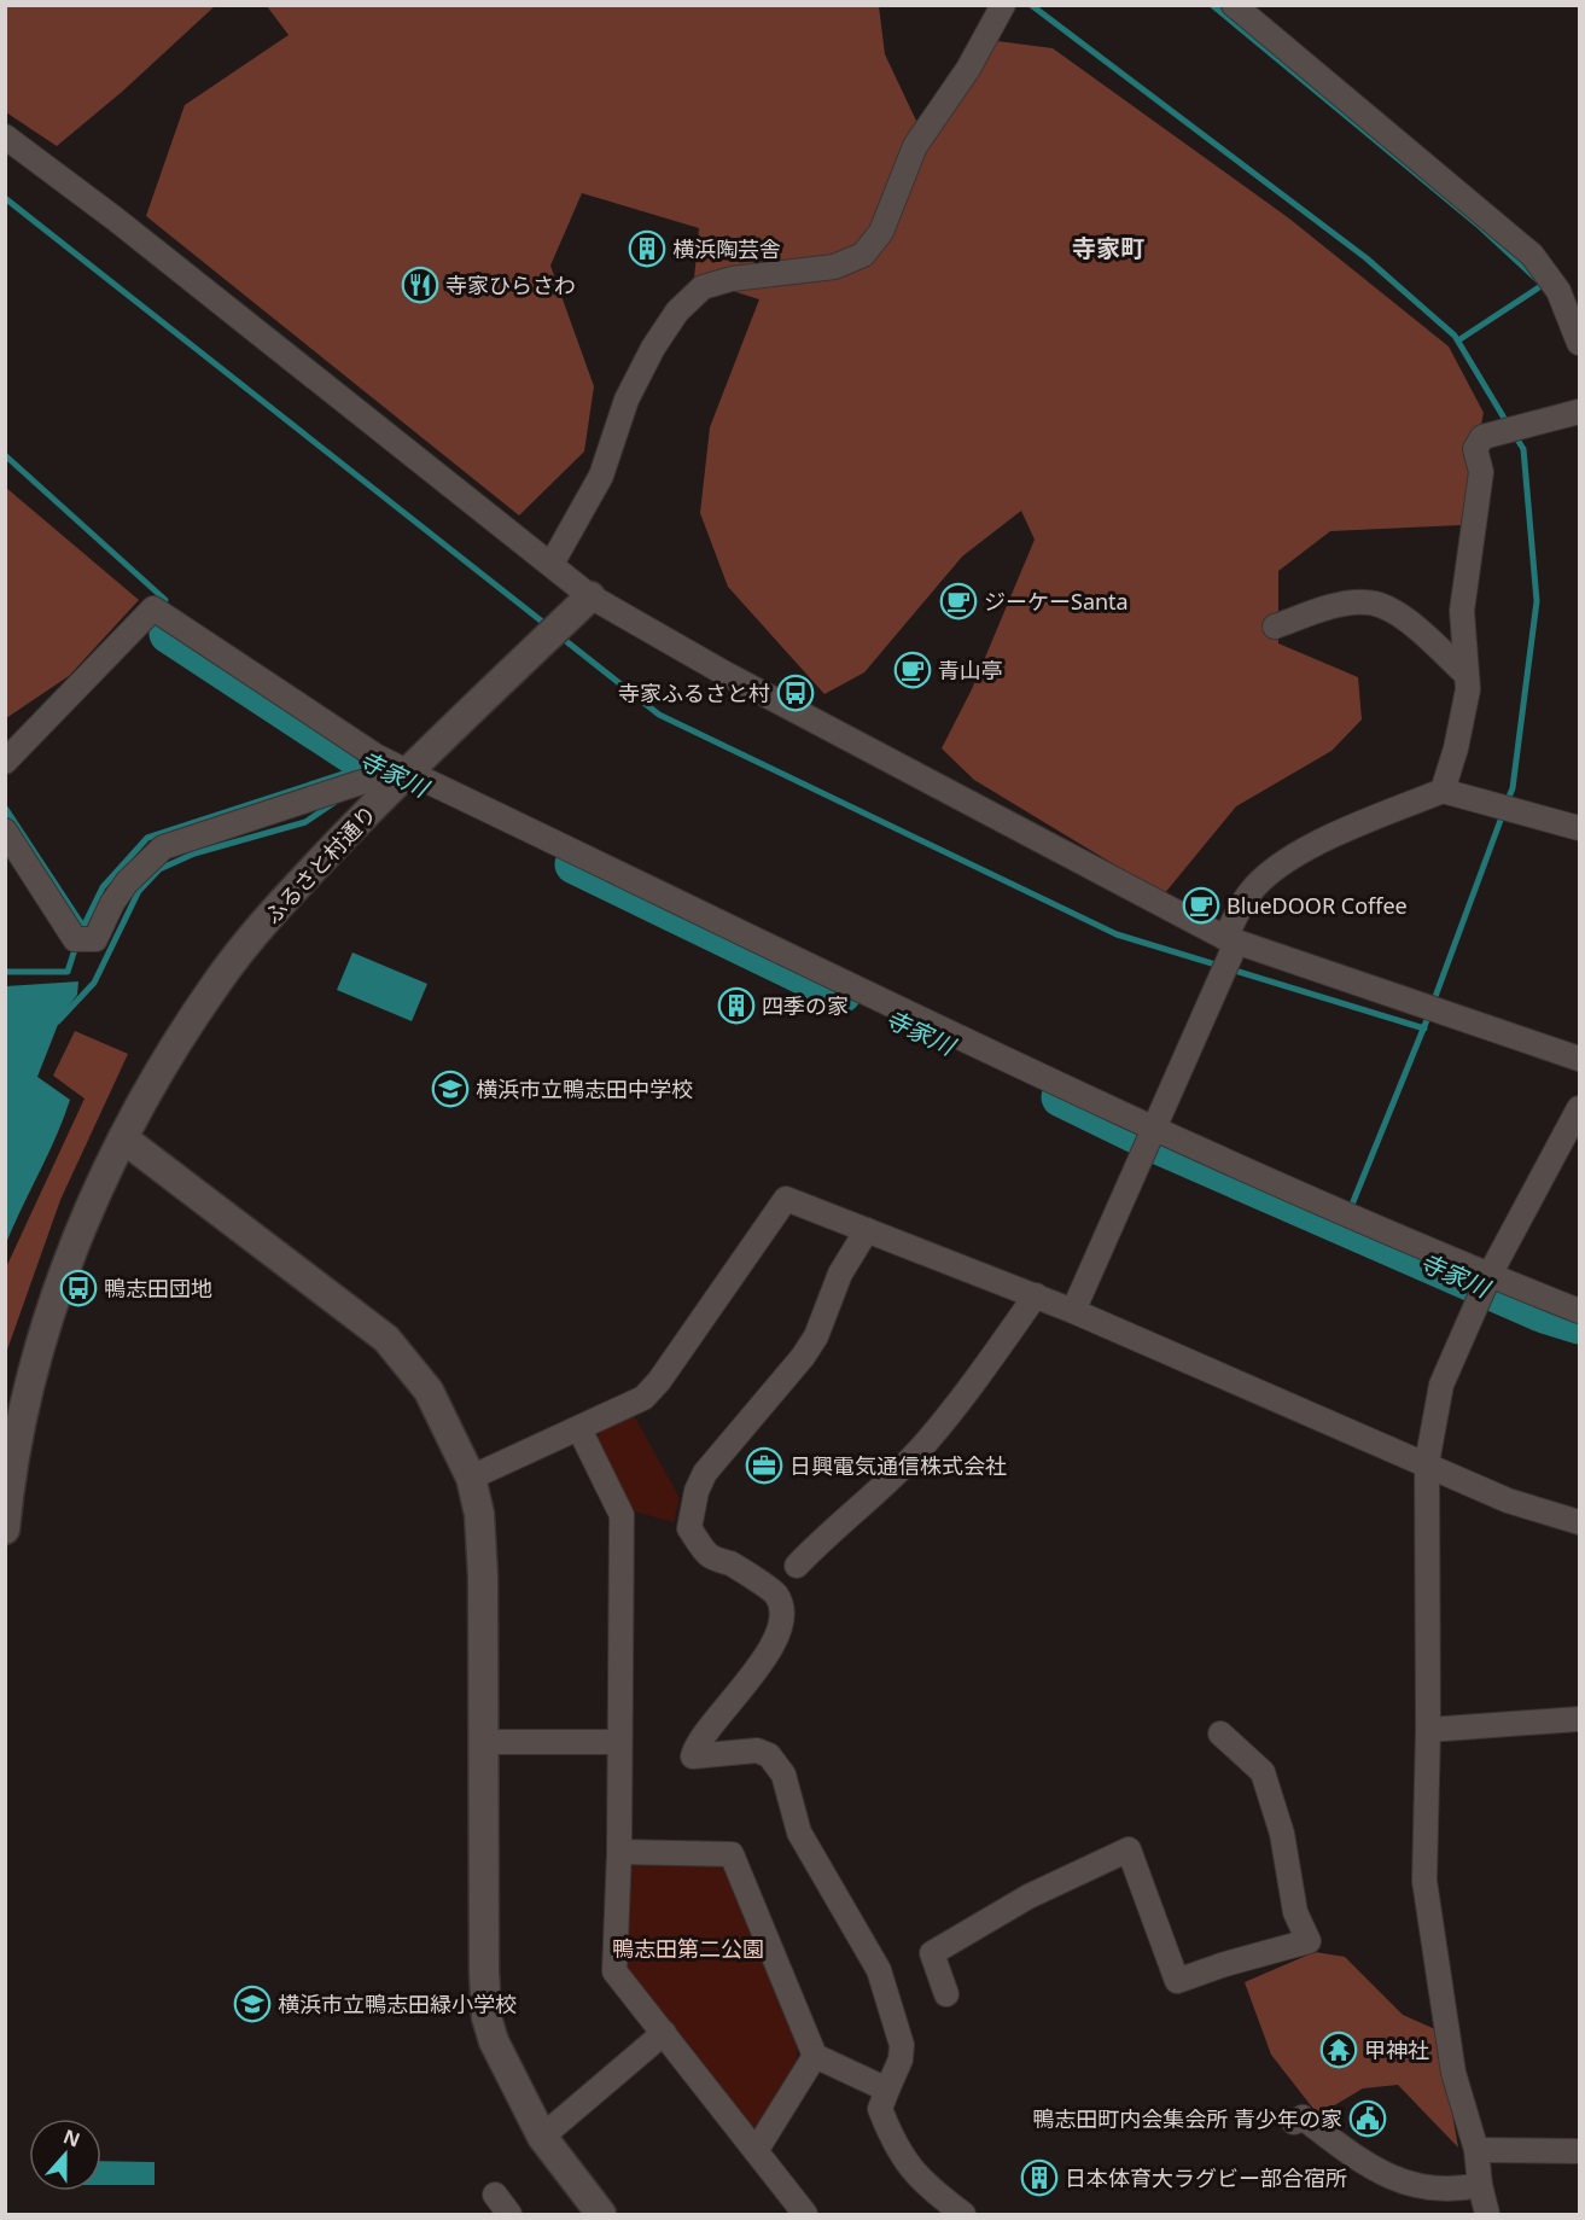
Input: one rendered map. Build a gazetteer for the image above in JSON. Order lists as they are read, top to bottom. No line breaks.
{"streets":{"street":["ふるさと村通り"]},"districts":["寺家町"],"water":["寺家川"],"parks":["鴨志田第二公園"],"places":{"building":["横浜陶芸舎","四季の家","日本体育大ラグビー部合宿所"],"restaurant":["寺家ひらさわ"],"cafe":["ジーケーSanta","青山亭","BlueDOOR Coffee"],"bus stop":["寺家ふるさと村","鴨志田団地"],"school or university":["横浜市立鴨志田中学校","横浜市立鴨志田緑小学校"],"office":["日興電気通信株式会社"],"temple":["甲神社"],"public building":["鴨志田町内会集会所 青少年の家"]},"north":"top"}
